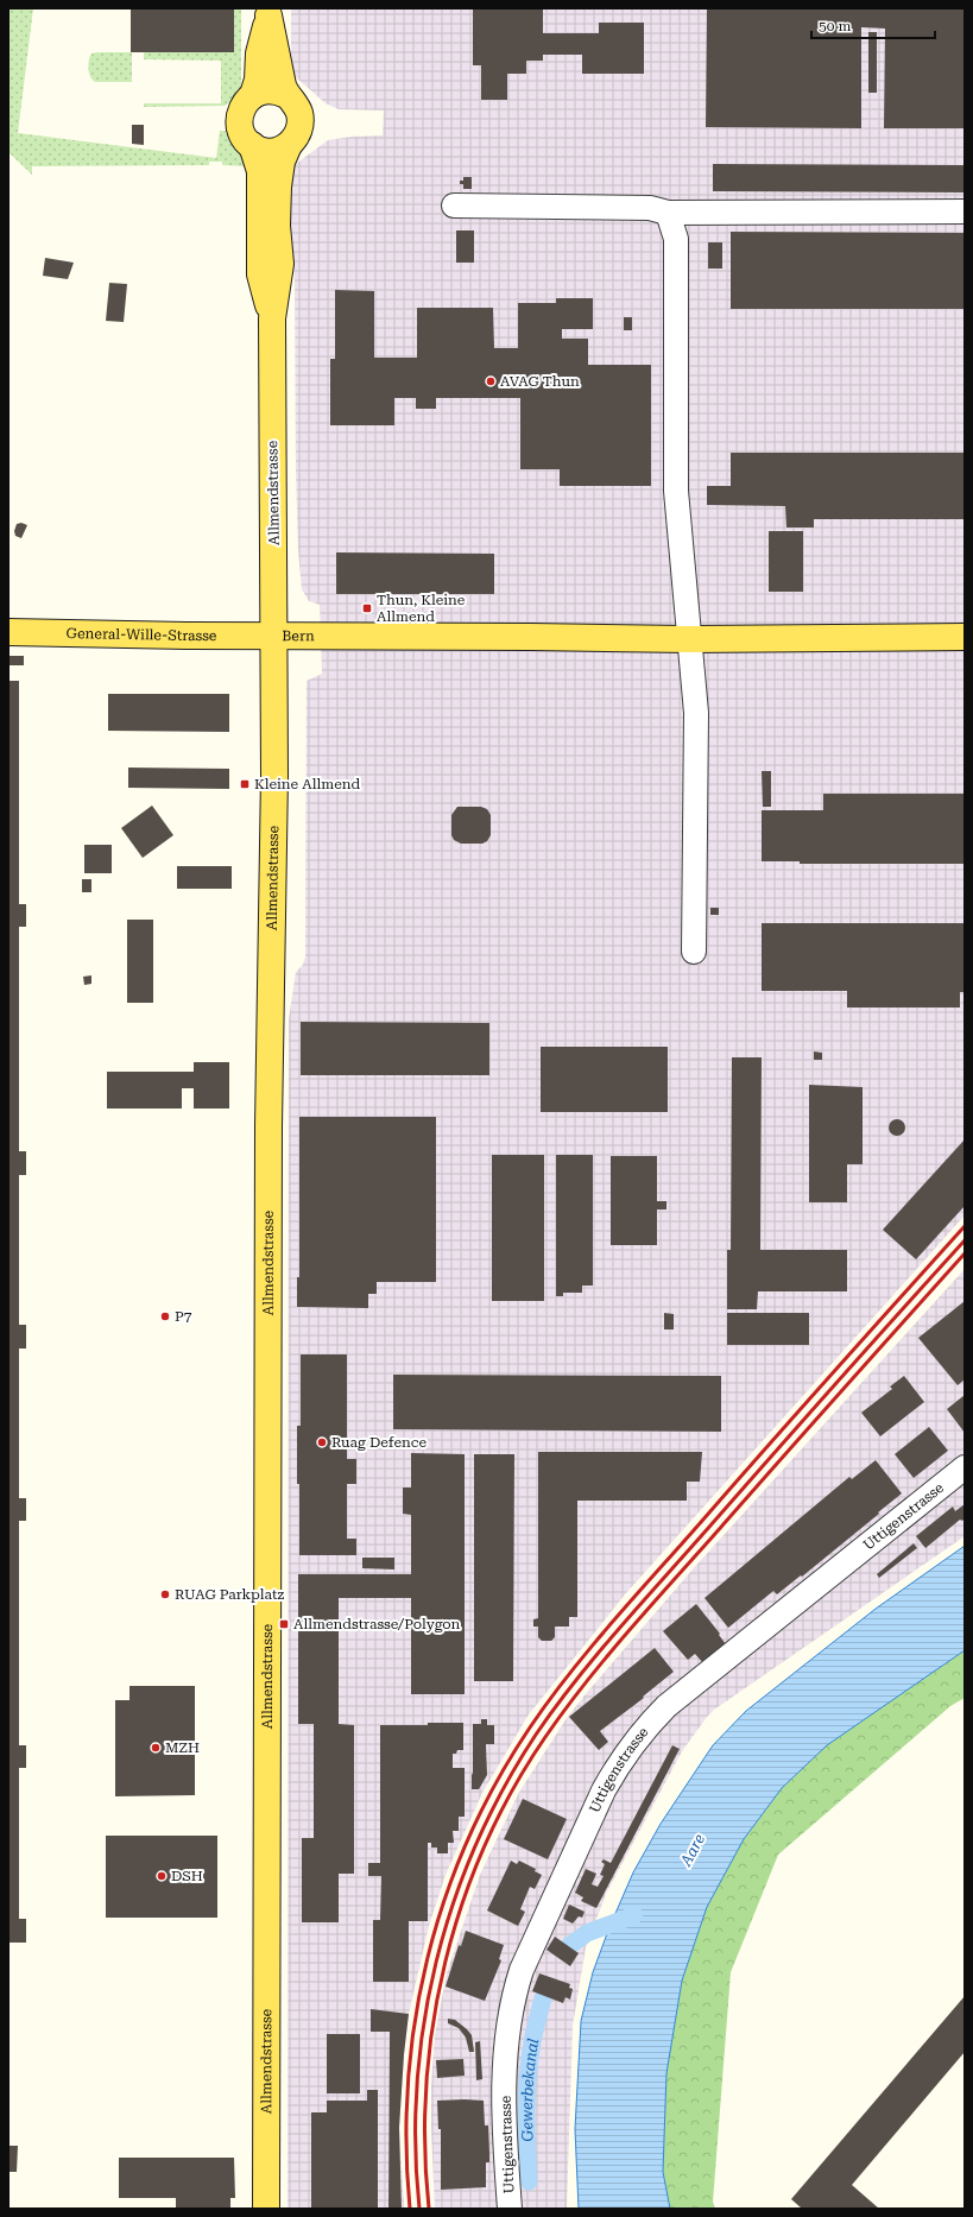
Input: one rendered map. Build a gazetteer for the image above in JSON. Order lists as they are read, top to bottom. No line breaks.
{"streets":{"main road":["Allmendstrasse","General-Wille-Strasse","Bern"],"street":["Uttigenstrasse"]},"crossings":[["Allmendstrasse","General-Wille-Strasse"],["Allmendstrasse","Bern"],["General-Wille-Strasse","Bern"]],"water":["Aare","Gewerbekanal"],"places":{"other":["AVAG Thun","P7","Ruag Defence","RUAG Parkplatz","MZH","DSH"],"transit":["Thun, Kleine Allmend","Kleine Allmend","Allmendstrasse/Polygon"]},"scale_bar":"50 m"}
